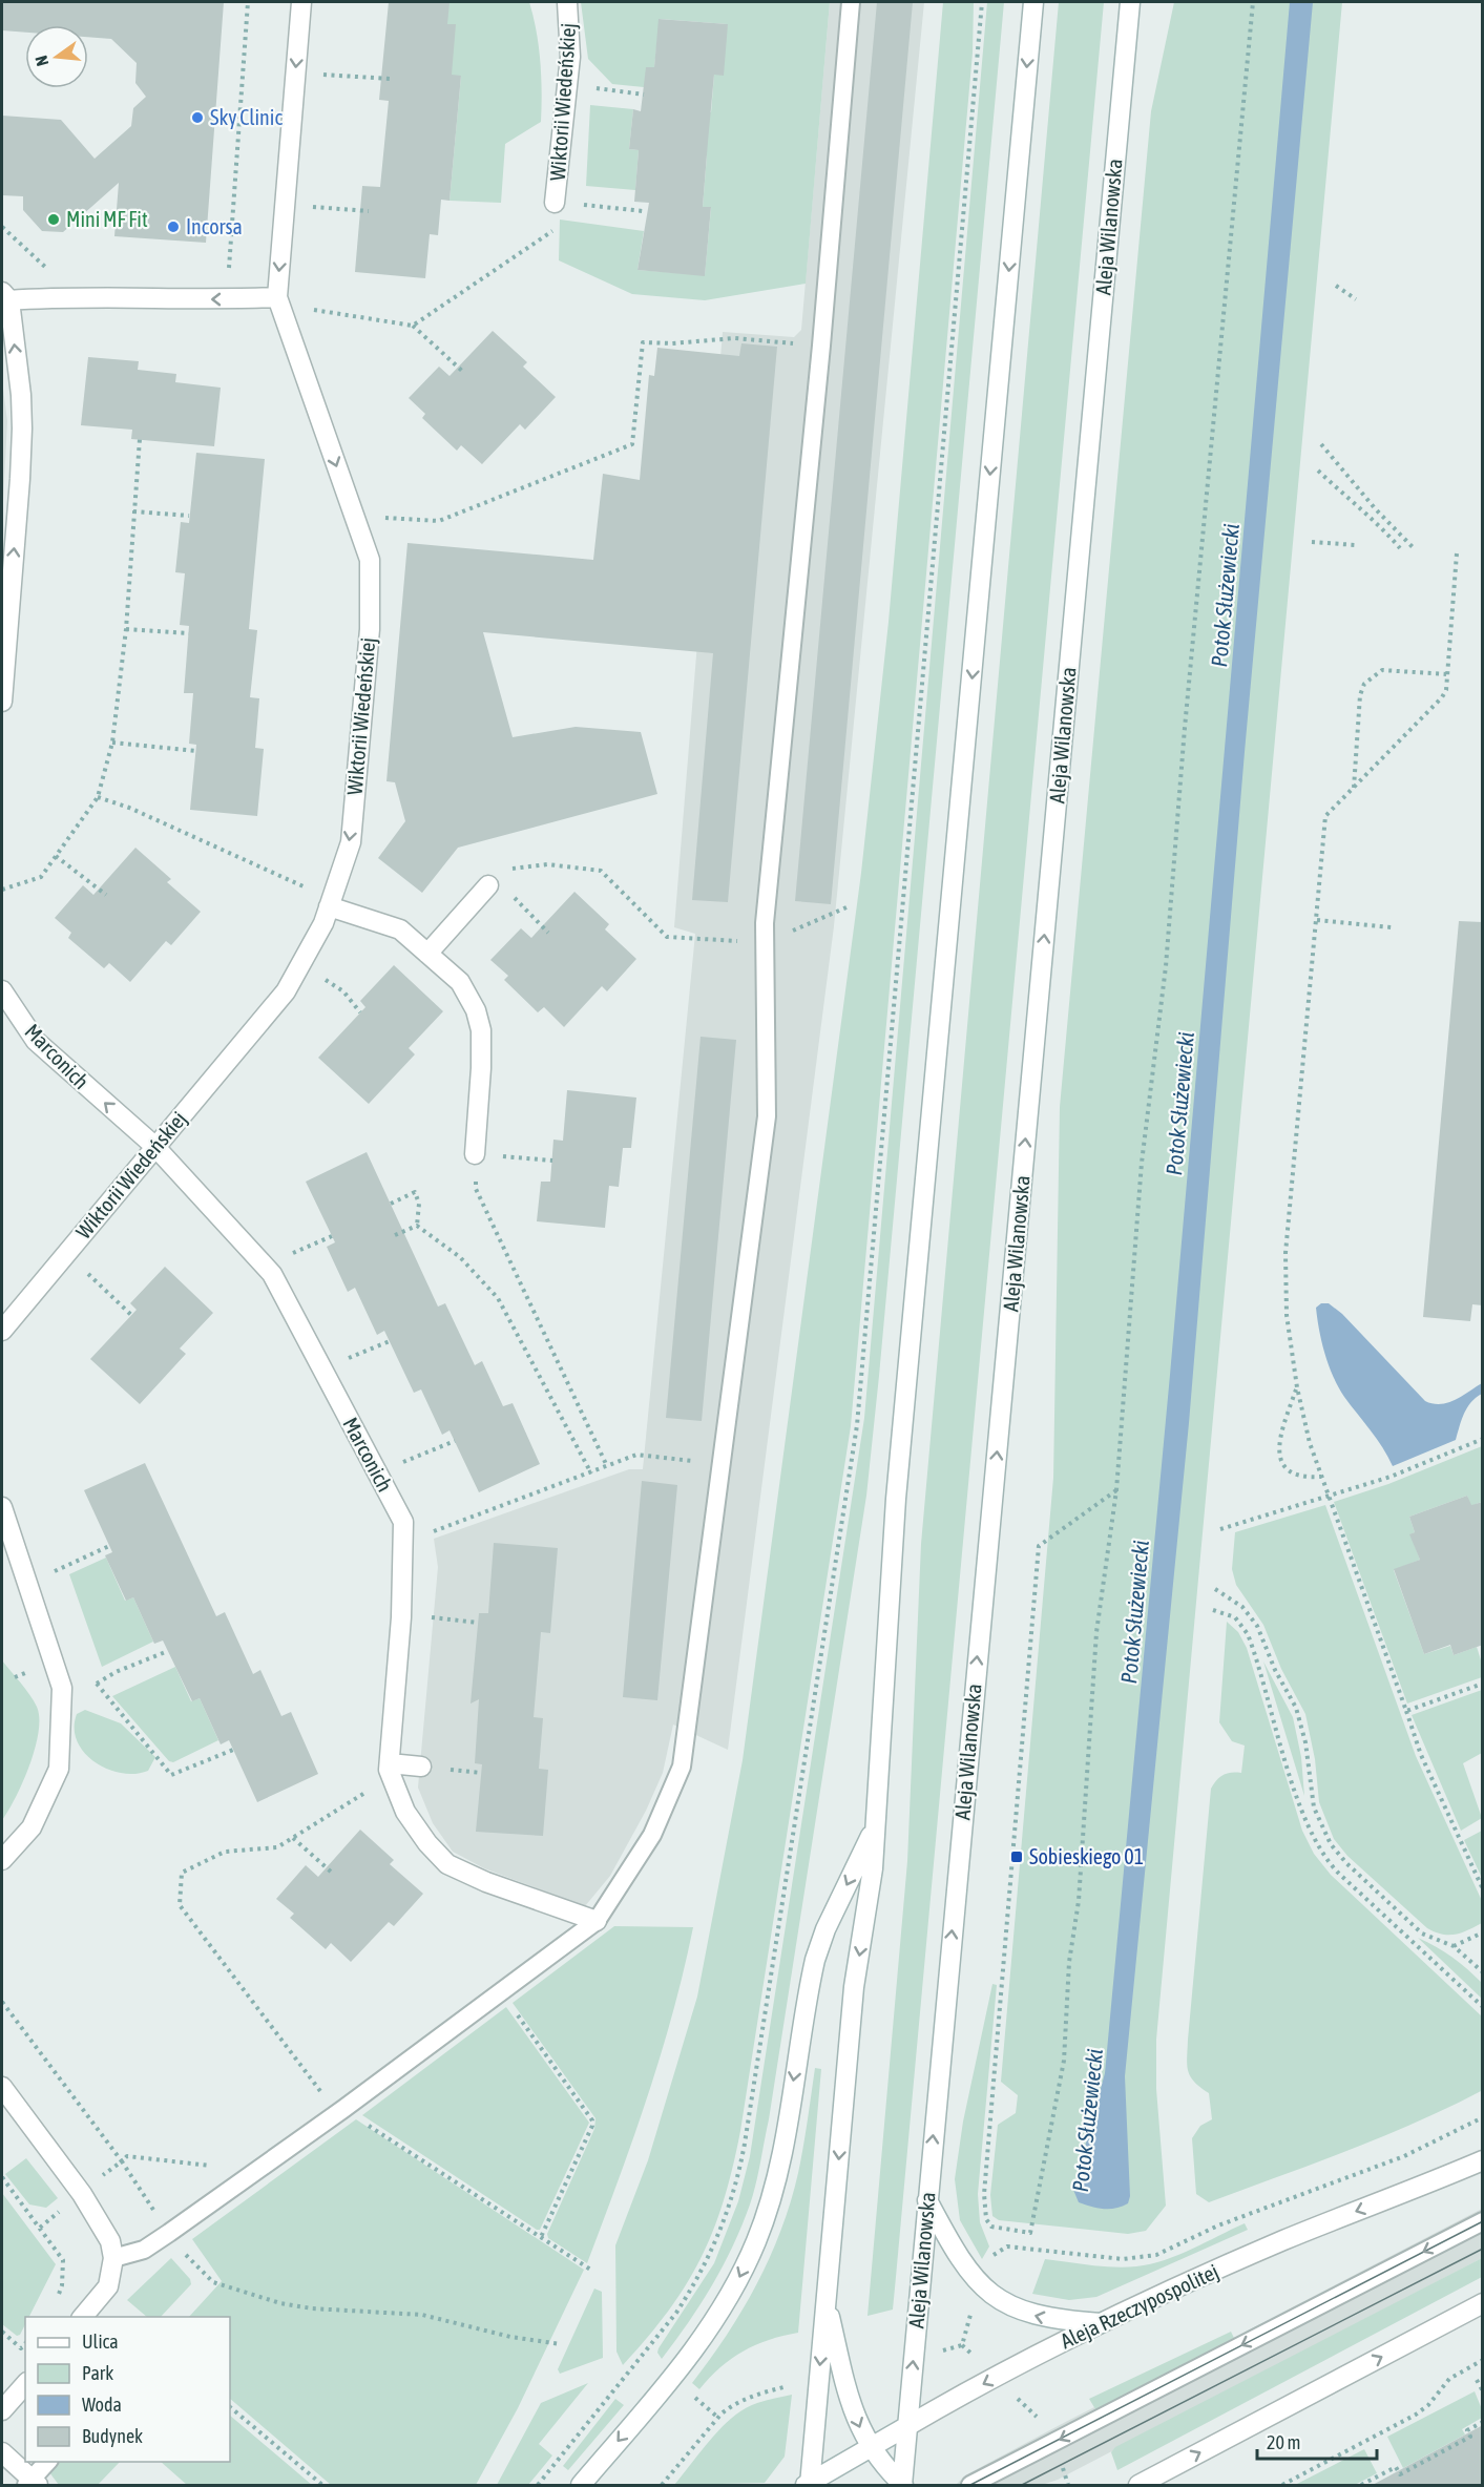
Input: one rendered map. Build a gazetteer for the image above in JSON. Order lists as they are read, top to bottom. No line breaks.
{"streets":{"main road":["Wiktorii Wiedeńskiej","Aleja Wilanowska","Marconich","Aleja Rzeczypospolitej"]},"crossings":[["Wiktorii Wiedeńskiej","Marconich"],["Aleja Wilanowska","Aleja Rzeczypospolitej"]],"one_way":["Wiktorii Wiedeńskiej"],"water":["Potok Służewiecki"],"places":{"other":["Sky Clinic","Mini MF Fit","Incorsa"],"transit":["Sobieskiego 01"]},"legend":["Ulica","Park","Woda","Budynek"],"scale_bar":"20 m","north":"left"}
